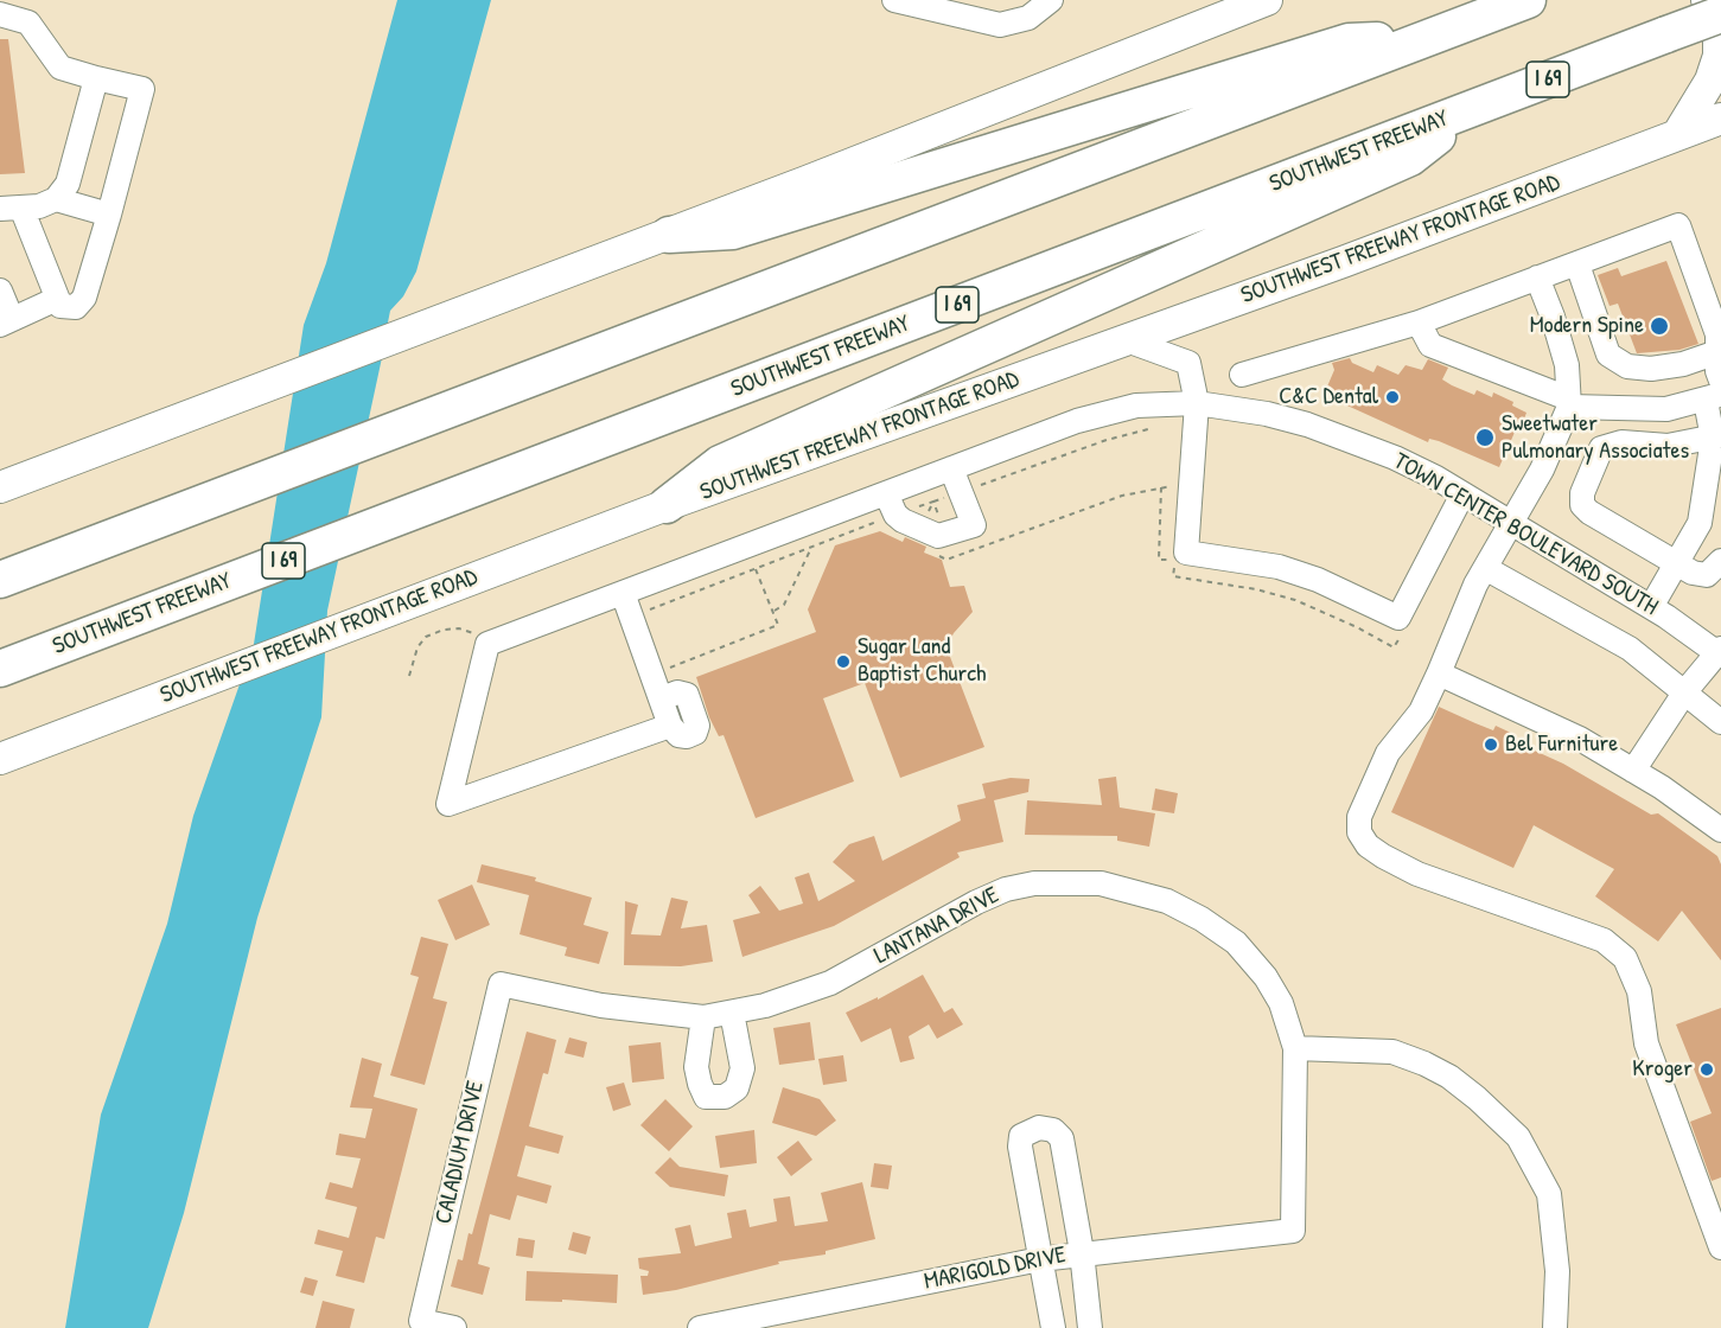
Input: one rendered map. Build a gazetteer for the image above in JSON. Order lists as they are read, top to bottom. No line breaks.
{"streets":{"highway":["I 69","SOUTHWEST FREEWAY"],"main road":["SOUTHWEST FREEWAY FRONTAGE ROAD"],"street":["TOWN CENTER BOULEVARD SOUTH","LANTANA DRIVE","CALADIUM DRIVE","MARIGOLD DRIVE"]},"crossings":[["LANTANA DRIVE","CALADIUM DRIVE"],["LANTANA DRIVE","MARIGOLD DRIVE"]],"places":["Modern Spine","C&C Dental","Sweetwater Pulmonary Associates","Sugar Land Baptist Church","Bel Furniture","Kroger"]}
